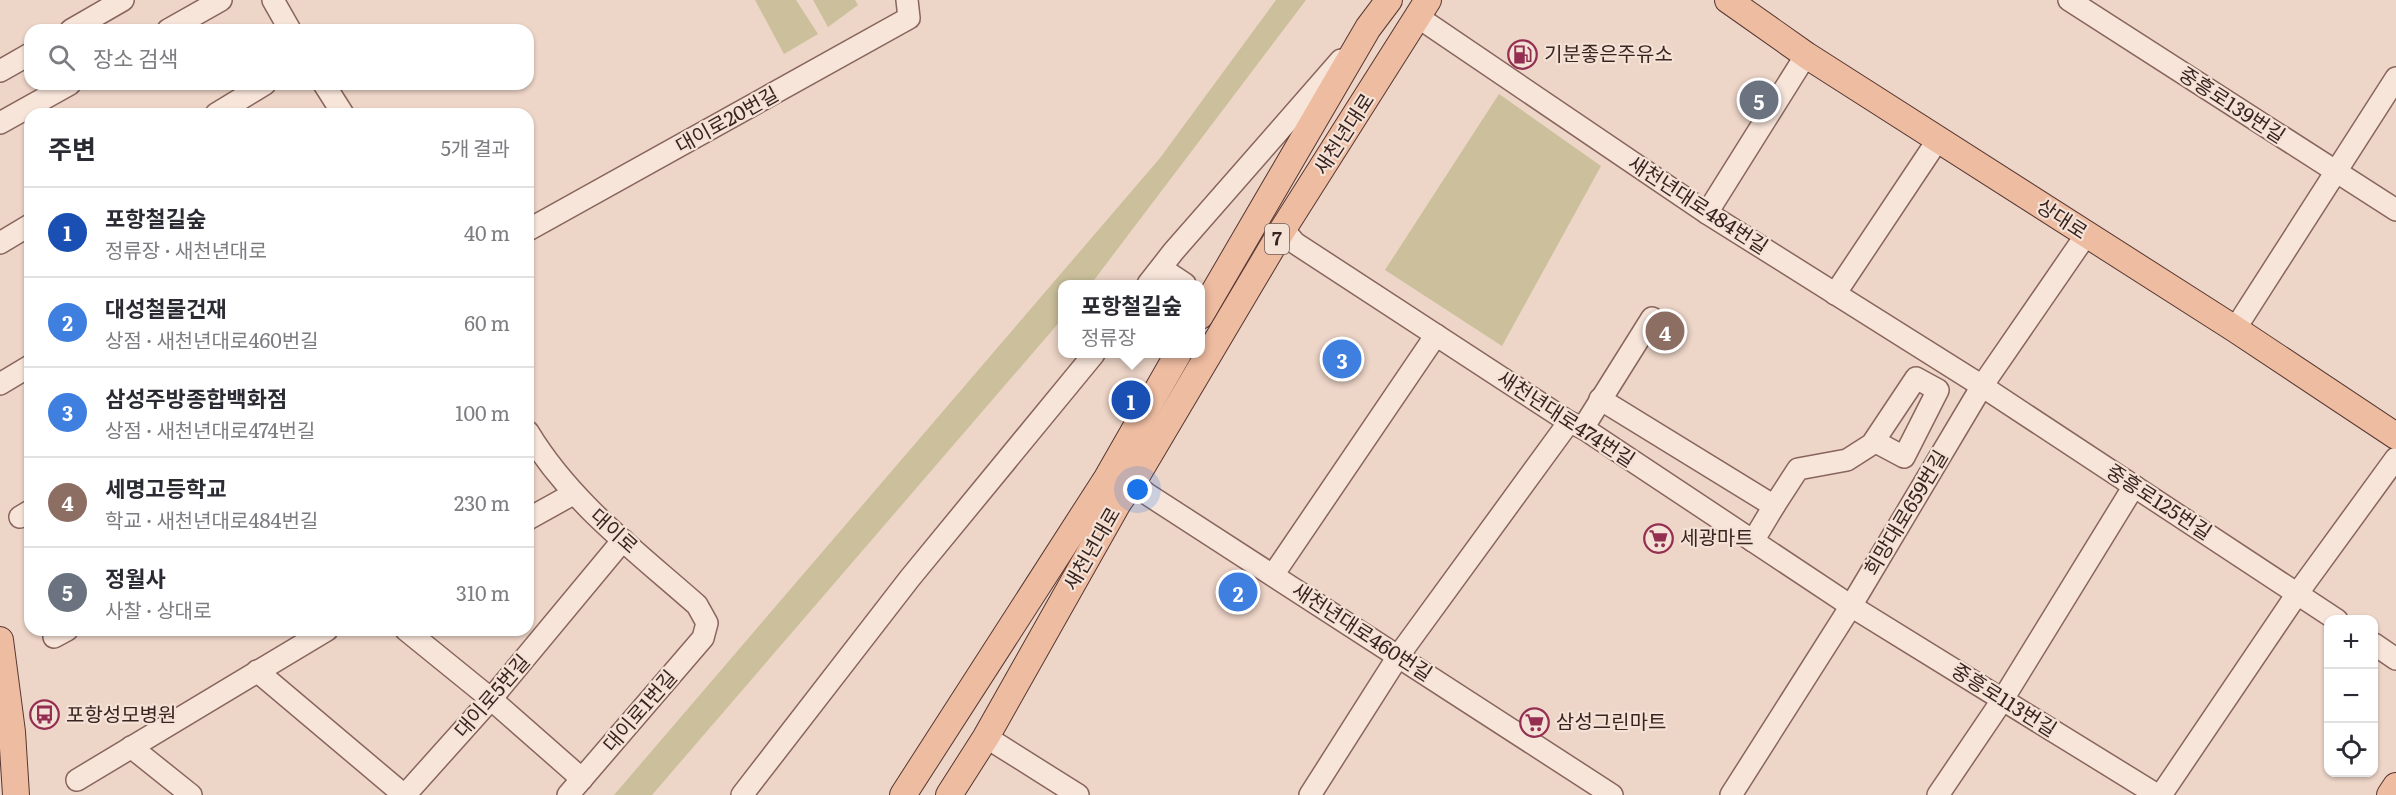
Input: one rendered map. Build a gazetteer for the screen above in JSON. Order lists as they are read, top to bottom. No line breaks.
{"streets":{"main road":["새천년대로","상대로","7"],"street":["중흥로139번길","대이로20번길","새천년대로484번길","새천년대로474번길","중흥로125번길","희망대로659번길","대이로","새천년대로460번길","대이로5번길","중흥로113번길","대이로1번길"]},"crossings":[["새천년대로","새천년대로484번길"],["새천년대로","새천년대로474번길"],["새천년대로","새천년대로460번길"],["새천년대로484번길","중흥로125번길"],["새천년대로484번길","희망대로659번길"],["상대로","희망대로659번길"],["새천년대로474번길","희망대로659번길"],["새천년대로474번길","중흥로113번길"],["중흥로125번길","희망대로659번길"],["희망대로659번길","중흥로113번길"],["대이로","대이로5번길"],["대이로","대이로1번길"]],"places":{"fuel station":["기분좋은주유소"],"supermarket":["세광마트","삼성그린마트"],"bus stop":["포항성모병원"]},"page":{"search":"장소 검색","pins":["5","4","3","1","2"],"heading":["주변","5개 결과"],"list":[{"mark":"1","name":"포항철길숲","note":"정류장 · 새천년대로","value":"40 m"},{"mark":"2","name":"대성철물건재","note":"상점 · 새천년대로460번길","value":"60 m"},{"mark":"3","name":"삼성주방종합백화점","note":"상점 · 새천년대로474번길","value":"100 m"},{"mark":"4","name":"세명고등학교","note":"학교 · 새천년대로484번길","value":"230 m"},{"mark":"5","name":"정월사","note":"사찰 · 상대로","value":"310 m"}],"popup":["포항철길숲","정류장"],"map_buttons":["+","−"]}}
